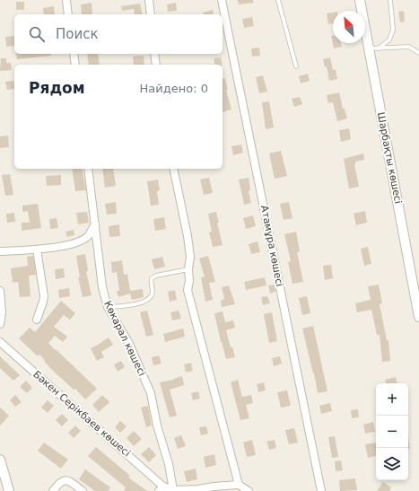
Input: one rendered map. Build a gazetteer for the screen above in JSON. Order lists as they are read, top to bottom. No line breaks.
{"streets":{"street":["Шарбақты көшесі","Атамұра көшесі","Көкарал көшесі","Бәкен Серікбаев көшесі"]},"north":"top left","page":{"search":"Поиск","heading":["Рядом","Найдено: 0"],"map_buttons":["+","−"]}}
